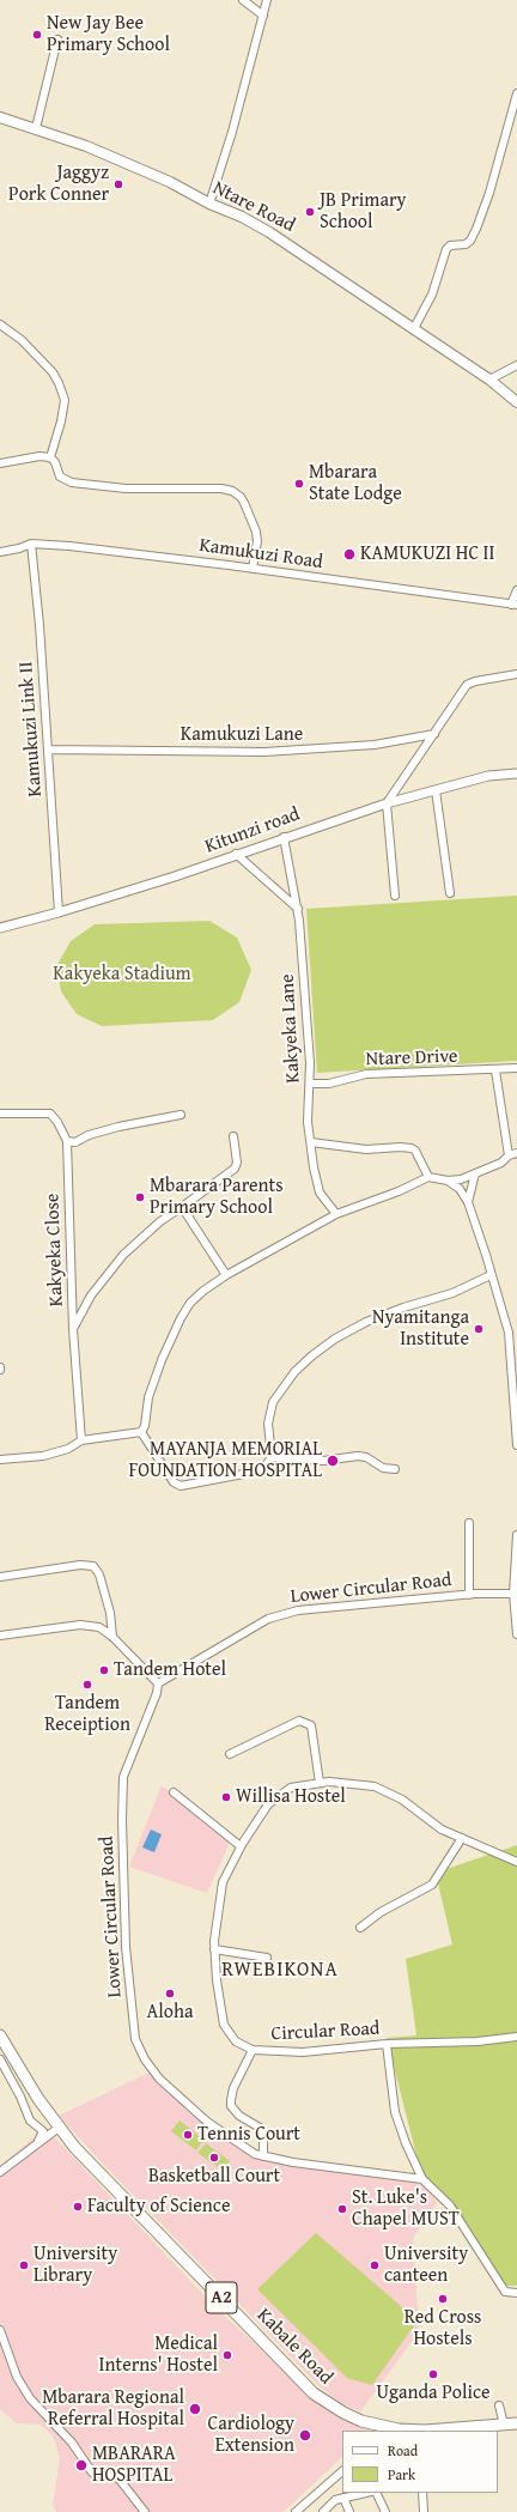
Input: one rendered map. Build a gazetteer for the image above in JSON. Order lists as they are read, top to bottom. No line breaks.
{"streets":{"main road":["Ntare Road","A2","Kabale Road"],"street":["Kamukuzi Road","Kamukuzi Link II","Kamukuzi Lane","Kitunzi road","Kakyeka Lane","Ntare Drive","Kakyeka Close","Lower Circular Road","Circular Road"]},"crossings":[["Kamukuzi Road","Kamukuzi Link II"],["Kamukuzi Link II","Kamukuzi Lane"],["Kamukuzi Link II","Kitunzi road"],["Kitunzi road","Kakyeka Lane"],["Kakyeka Lane","Ntare Drive"]],"districts":["RWEBIKONA"],"parks":["Kakyeka Stadium"],"places":["New Jay Bee Primary School","Jaggyz Pork Conner","JB Primary School","Mbarara State Lodge","KAMUKUZI HC II","Mbarara Parents Primary School","Nyamitanga Institute","MAYANJA MEMORIAL FOUNDATION HOSPITAL","Tandem Hotel","Tandem Receiption","Willisa Hostel","Aloha","Tennis Court","Basketball Court","Faculty of Science","St. Luke's Chapel MUST","University Library","University canteen","Red Cross Hostels","Medical Interns' Hostel","Uganda Police","Mbarara Regional Referral Hospital","Cardiology Extension","MBARARA HOSPITAL"],"legend":["Road","Park"]}
